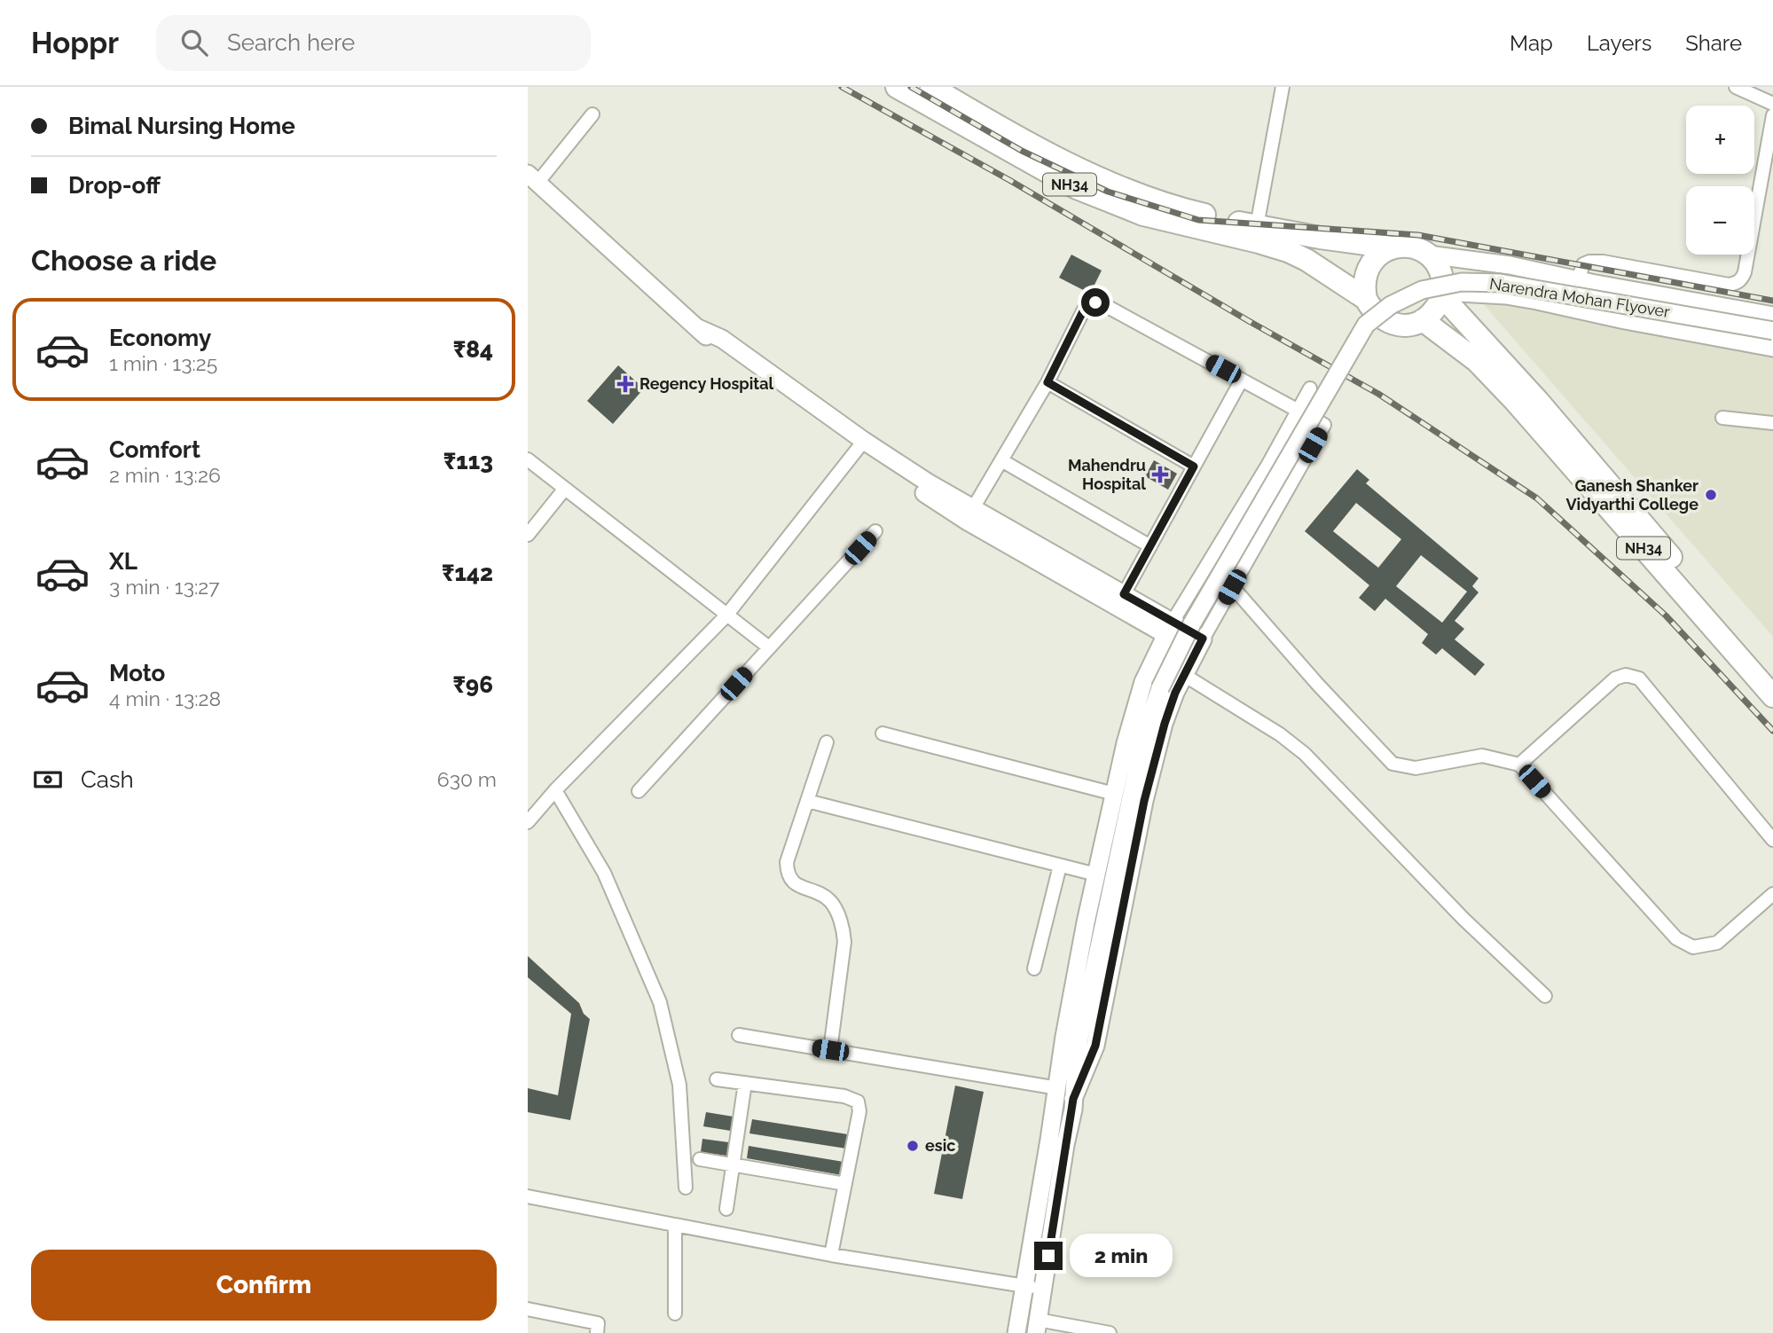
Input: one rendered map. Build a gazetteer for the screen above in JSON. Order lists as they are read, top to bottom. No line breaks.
{"streets":{"highway":["NH34"],"main road":["Narendra Mohan Flyover"]},"places":{"health":["Regency Hospital","Mahendru Hospital"],"other":["Ganesh Shanker Vidyarthi College","esic"]},"page":{"header":"Hoppr","search":"Search here","nav":["Map","Layers","Share"],"banner":["Bimal Nursing Home","Drop-off"],"map_buttons":["+","−"],"heading":"Choose a ride","list":[{"name":"Economy","note":"1 min · 13:25","value":"₹84"},{"name":"Comfort","note":"2 min · 13:26","value":"₹113"},{"name":"XL","note":"3 min · 13:27","value":"₹142"},{"name":"Moto","note":"4 min · 13:28","value":"₹96"}],"pay":["Cash","630 m"],"bubble":"2 min","buttons":"Confirm"}}
